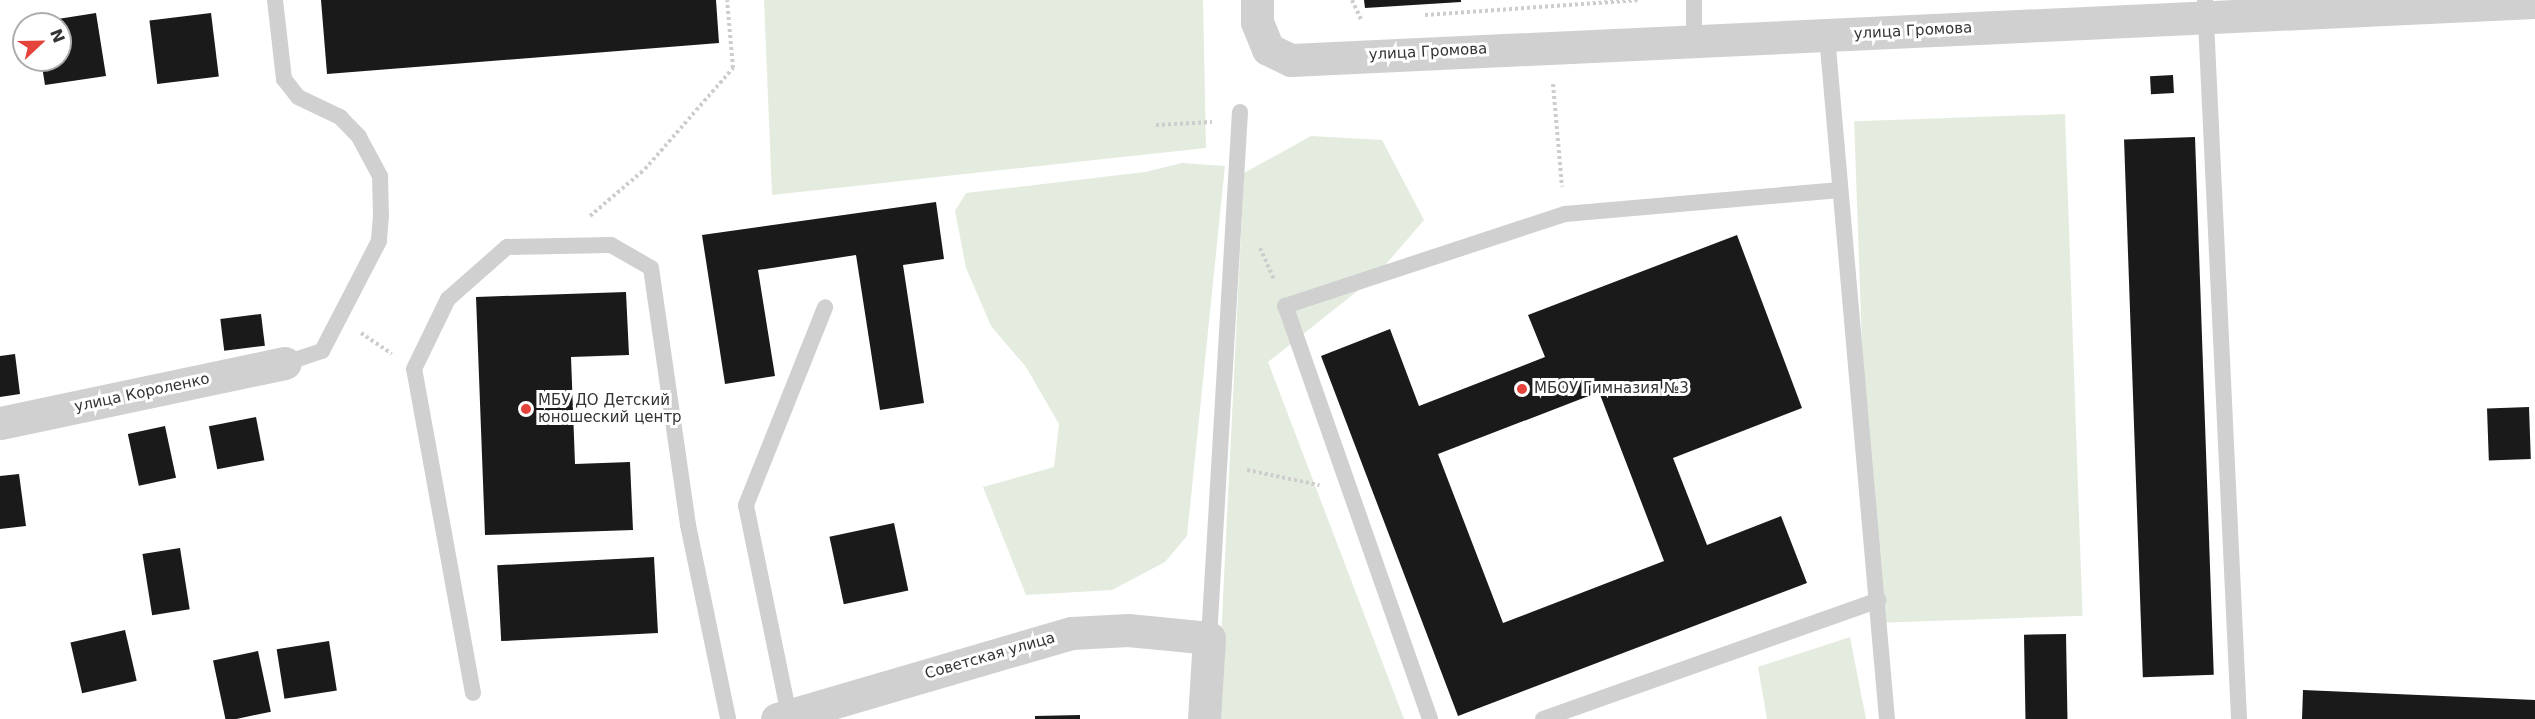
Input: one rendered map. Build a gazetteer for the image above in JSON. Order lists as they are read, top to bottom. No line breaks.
{"streets":{"street":["улица Громова","улица Короленко","Советская улица"]},"places":["МБОУ Гимназия №3","МБУ ДО Детский юношеский центр"],"north":"right"}
